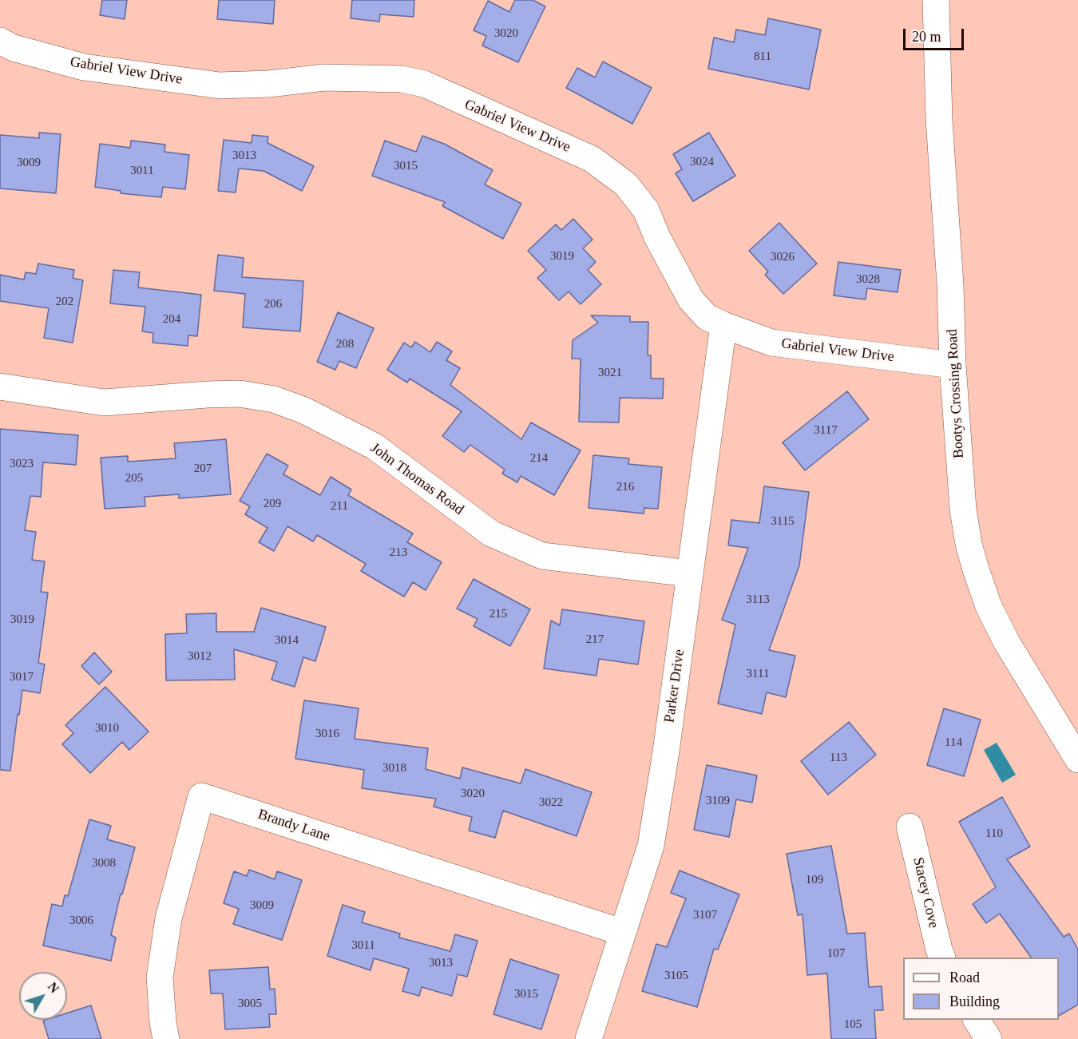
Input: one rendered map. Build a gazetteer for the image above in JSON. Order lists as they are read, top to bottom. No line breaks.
{"streets":{"street":["Gabriel View Drive","Bootys Crossing Road","John Thomas Road","Parker Drive","Brandy Lane","Stacey Cove"]},"crossings":[["Gabriel View Drive","Bootys Crossing Road"],["Gabriel View Drive","Parker Drive"],["John Thomas Road","Parker Drive"],["Parker Drive","Brandy Lane"]],"house_numbers":["3020","811","3013","3024","3009","3015","3011","3019","3026","3028","202","206","204","208","3021","3117","214","3023","207","205","216","209","211","3115","213","3113","215","3019","217","3014","3012","3111","3017","3010","3016","114","113","3018","3020","3109","3022","110","3008","109","3009","3107","3006","3011","107","3013","3105","3015","3005","105"],"legend":["Road","Building"],"scale_bar":"20 m","north":"top right"}
